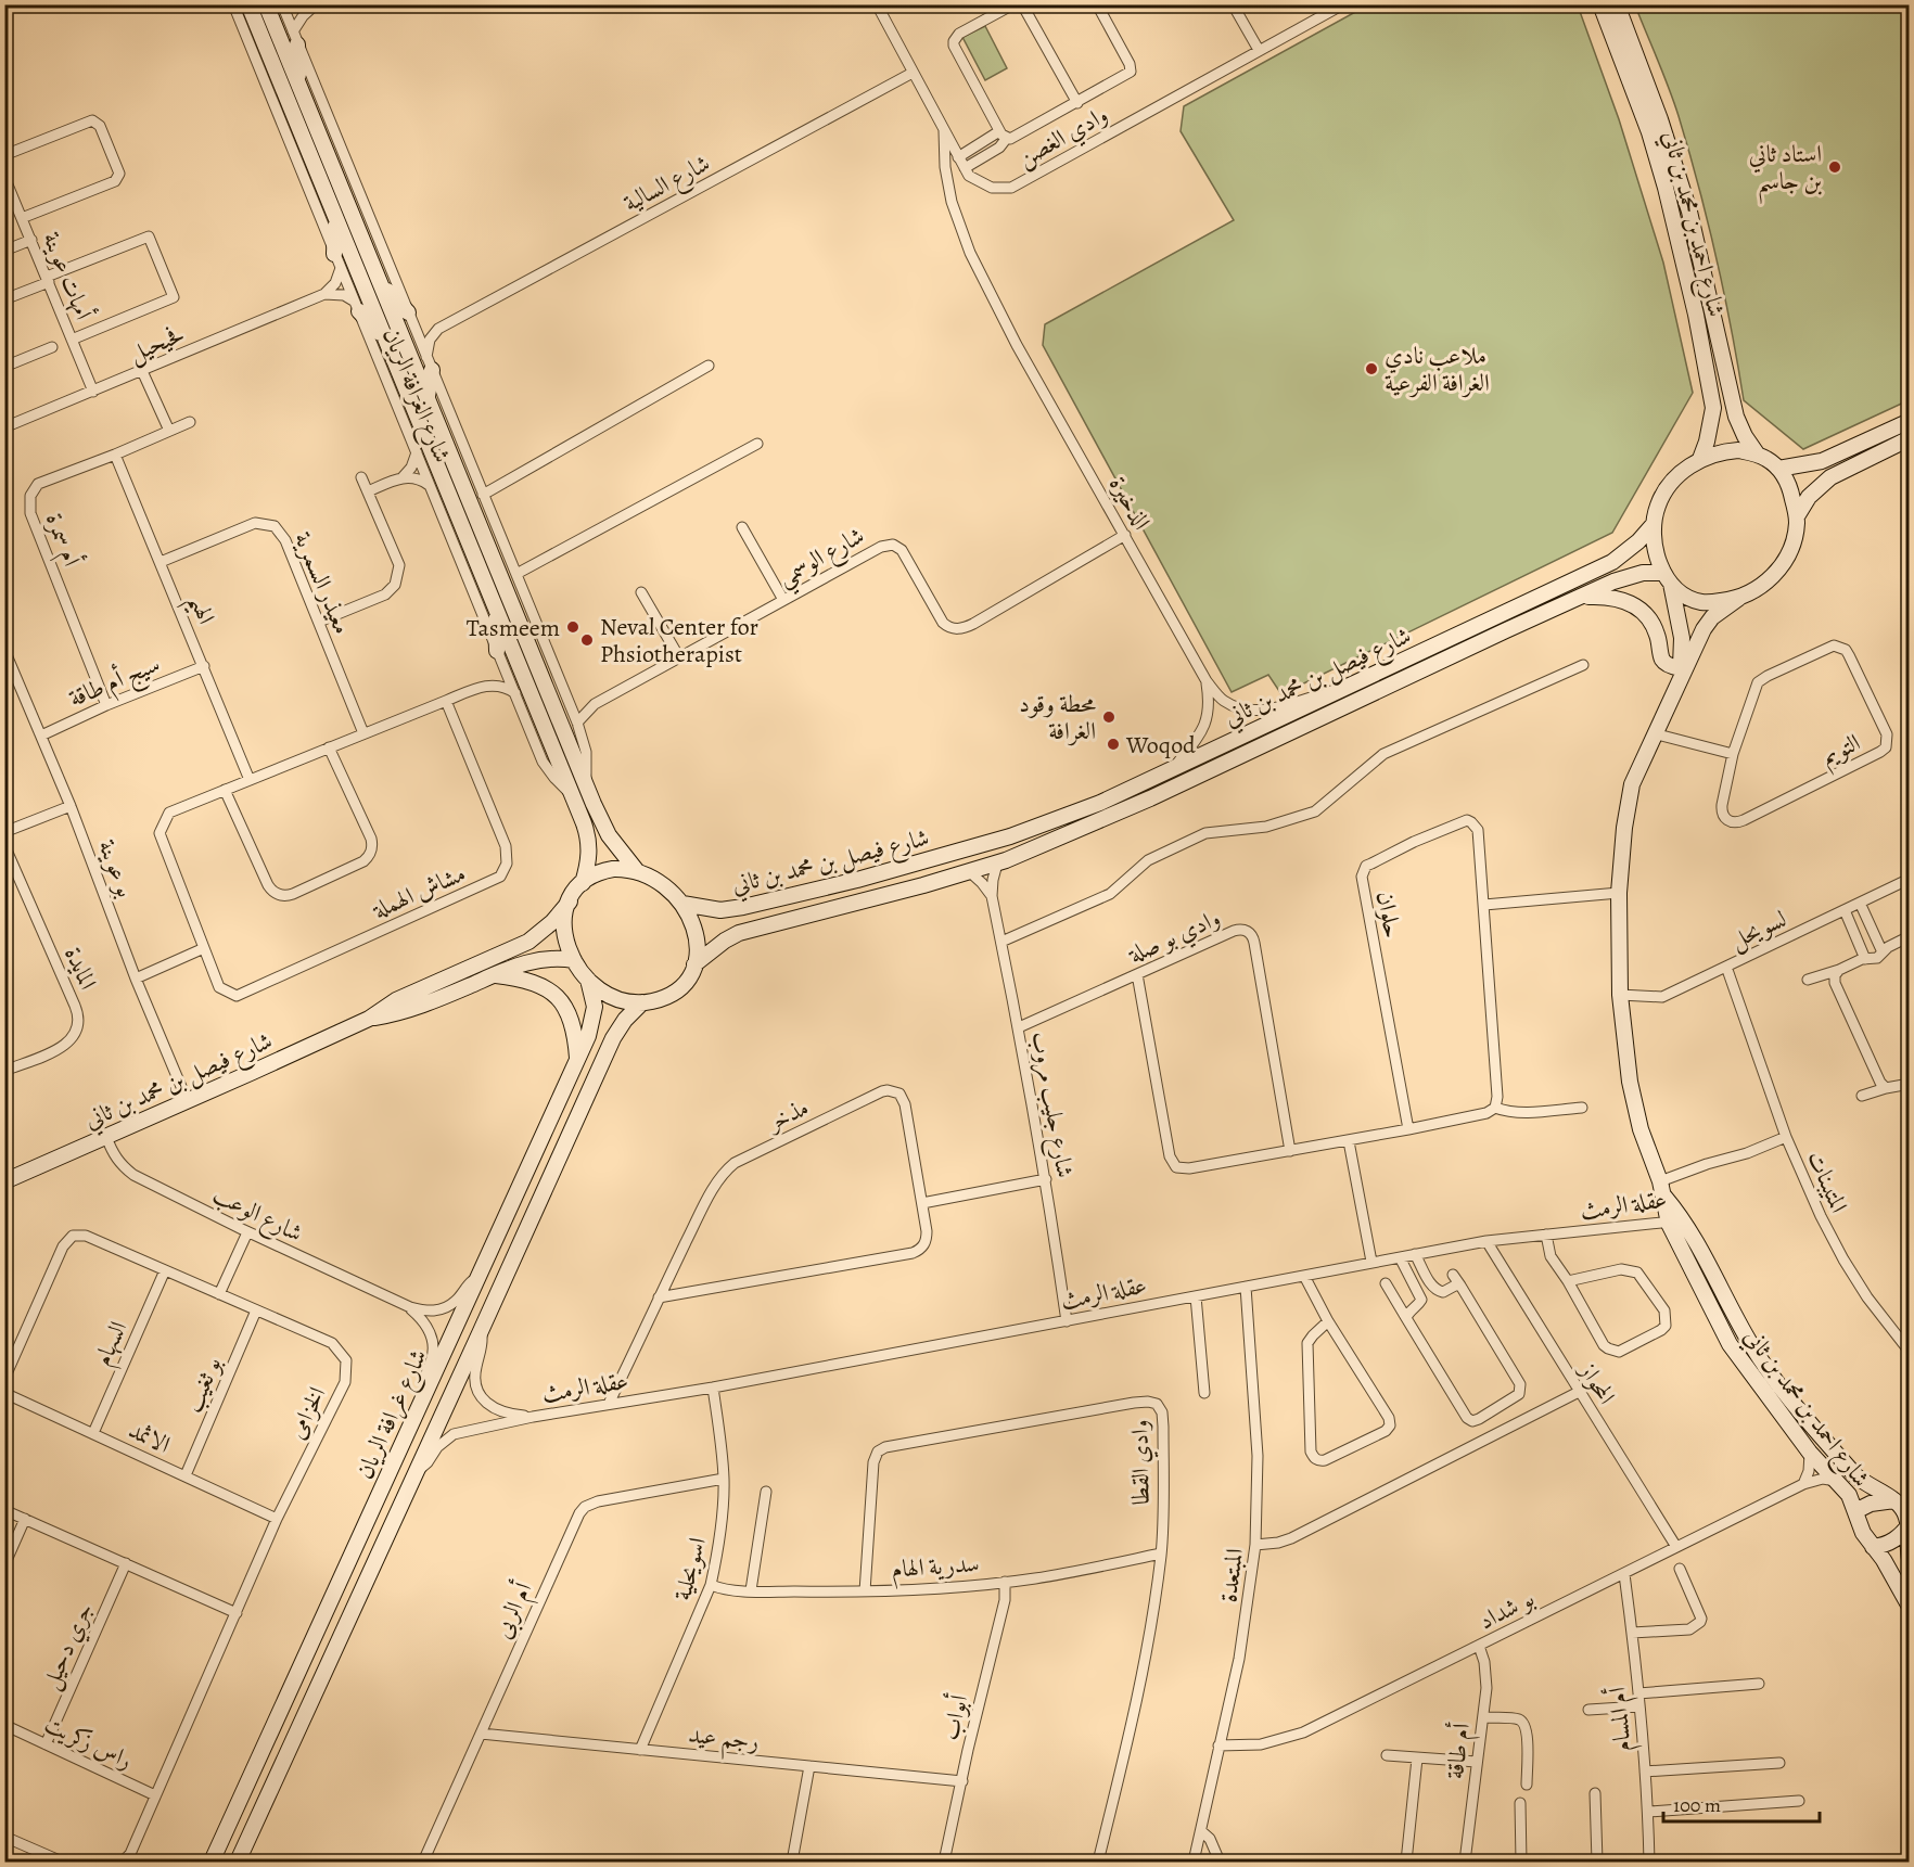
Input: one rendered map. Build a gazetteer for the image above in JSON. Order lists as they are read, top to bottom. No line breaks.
{"streets":{"street":["وادي الغصن","شارع السالية","شارع احمد بن محمد بن ثاني","أمهات عوينة","فحيحيل","شارع الغرافة الريان","الذخيرة","أم سمرة","شارع الوسمي","معيذر السمرية","الهيم","شارع فيصل بن محمد بن ثاني","سيج أم طاقة","التويم","بو عوينة","مشاش الهملة","حلوان","لسويحل","وادي بو صلة","المايدة","شارع جليب مروب","مذخر","المتيبنات","عقلة الرمث","شارع الوعب","السهام","المحواز","بو ثغيب","الخزامى","شارع غرافة الريان","الاثمد","وادي القطا","سدرية الهام","اسويحلية","المبتعدة","بو شداد","أم الربى","جري دحيل","أبواب","أم المسام","رجم عيد","راس زكريت","أم طاقة"]},"crossings":[["وادي الغصن","شارع السالية"],["وادي الغصن","الذخيرة"],["شارع احمد بن محمد بن ثاني","شارع فيصل بن محمد بن ثاني"],["شارع احمد بن محمد بن ثاني","لسويحل"],["شارع احمد بن محمد بن ثاني","المتيبنات"],["شارع احمد بن محمد بن ثاني","عقلة الرمث"],["شارع احمد بن محمد بن ثاني","بو شداد"],["أمهات عوينة","فحيحيل"],["شارع الغرافة الريان","شارع الوسمي"],["شارع الغرافة الريان","شارع فيصل بن محمد بن ثاني"],["شارع الغرافة الريان","شارع غرافة الريان"],["الذخيرة","شارع الوسمي"],["الذخيرة","شارع فيصل بن محمد بن ثاني"],["أم سمرة","الهيم"],["أم سمرة","سيج أم طاقة"],["معيذر السمرية","الهيم"],["معيذر السمرية","مشاش الهملة"],["الهيم","سيج أم طاقة"],["الهيم","مشاش الهملة"],["شارع فيصل بن محمد بن ثاني","بو عوينة"],["شارع فيصل بن محمد بن ثاني","شارع جليب مروب"],["شارع فيصل بن محمد بن ثاني","شارع الوعب"],["شارع فيصل بن محمد بن ثاني","شارع غرافة الريان"],["سيج أم طاقة","بو عوينة"],["وادي بو صلة","شارع جليب مروب"],["شارع جليب مروب","عقلة الرمث"],["مذخر","عقلة الرمث"],["عقلة الرمث","المحواز"],["عقلة الرمث","شارع غرافة الريان"],["عقلة الرمث","اسويحلية"],["عقلة الرمث","المبتعدة"],["شارع الوعب","شارع غرافة الريان"],["السهام","الخزامى"],["السهام","الاثمد"],["المحواز","بو شداد"],["بو ثغيب","الخزامى"],["بو ثغيب","الاثمد"],["الخزامى","الاثمد"],["الخزامى","راس زكريت"],["وادي القطا","سدرية الهام"],["سدرية الهام","اسويحلية"],["سدرية الهام","أبواب"],["اسويحلية","أم الربى"],["اسويحلية","رجم عيد"],["المبتعدة","بو شداد"],["بو شداد","أم المسام"],["بو شداد","أم طاقة"],["أم الربى","رجم عيد"],["جري دحيل","راس زكريت"],["أبواب","رجم عيد"]],"places":["استاد ثاني بن جاسم","ملاعب نادي الغرافة الفرعية","Tasmeem","Neval Center for Phsiotherapist","محطة وقود الغرافة","Woqod"],"scale_bar":"100 m"}
